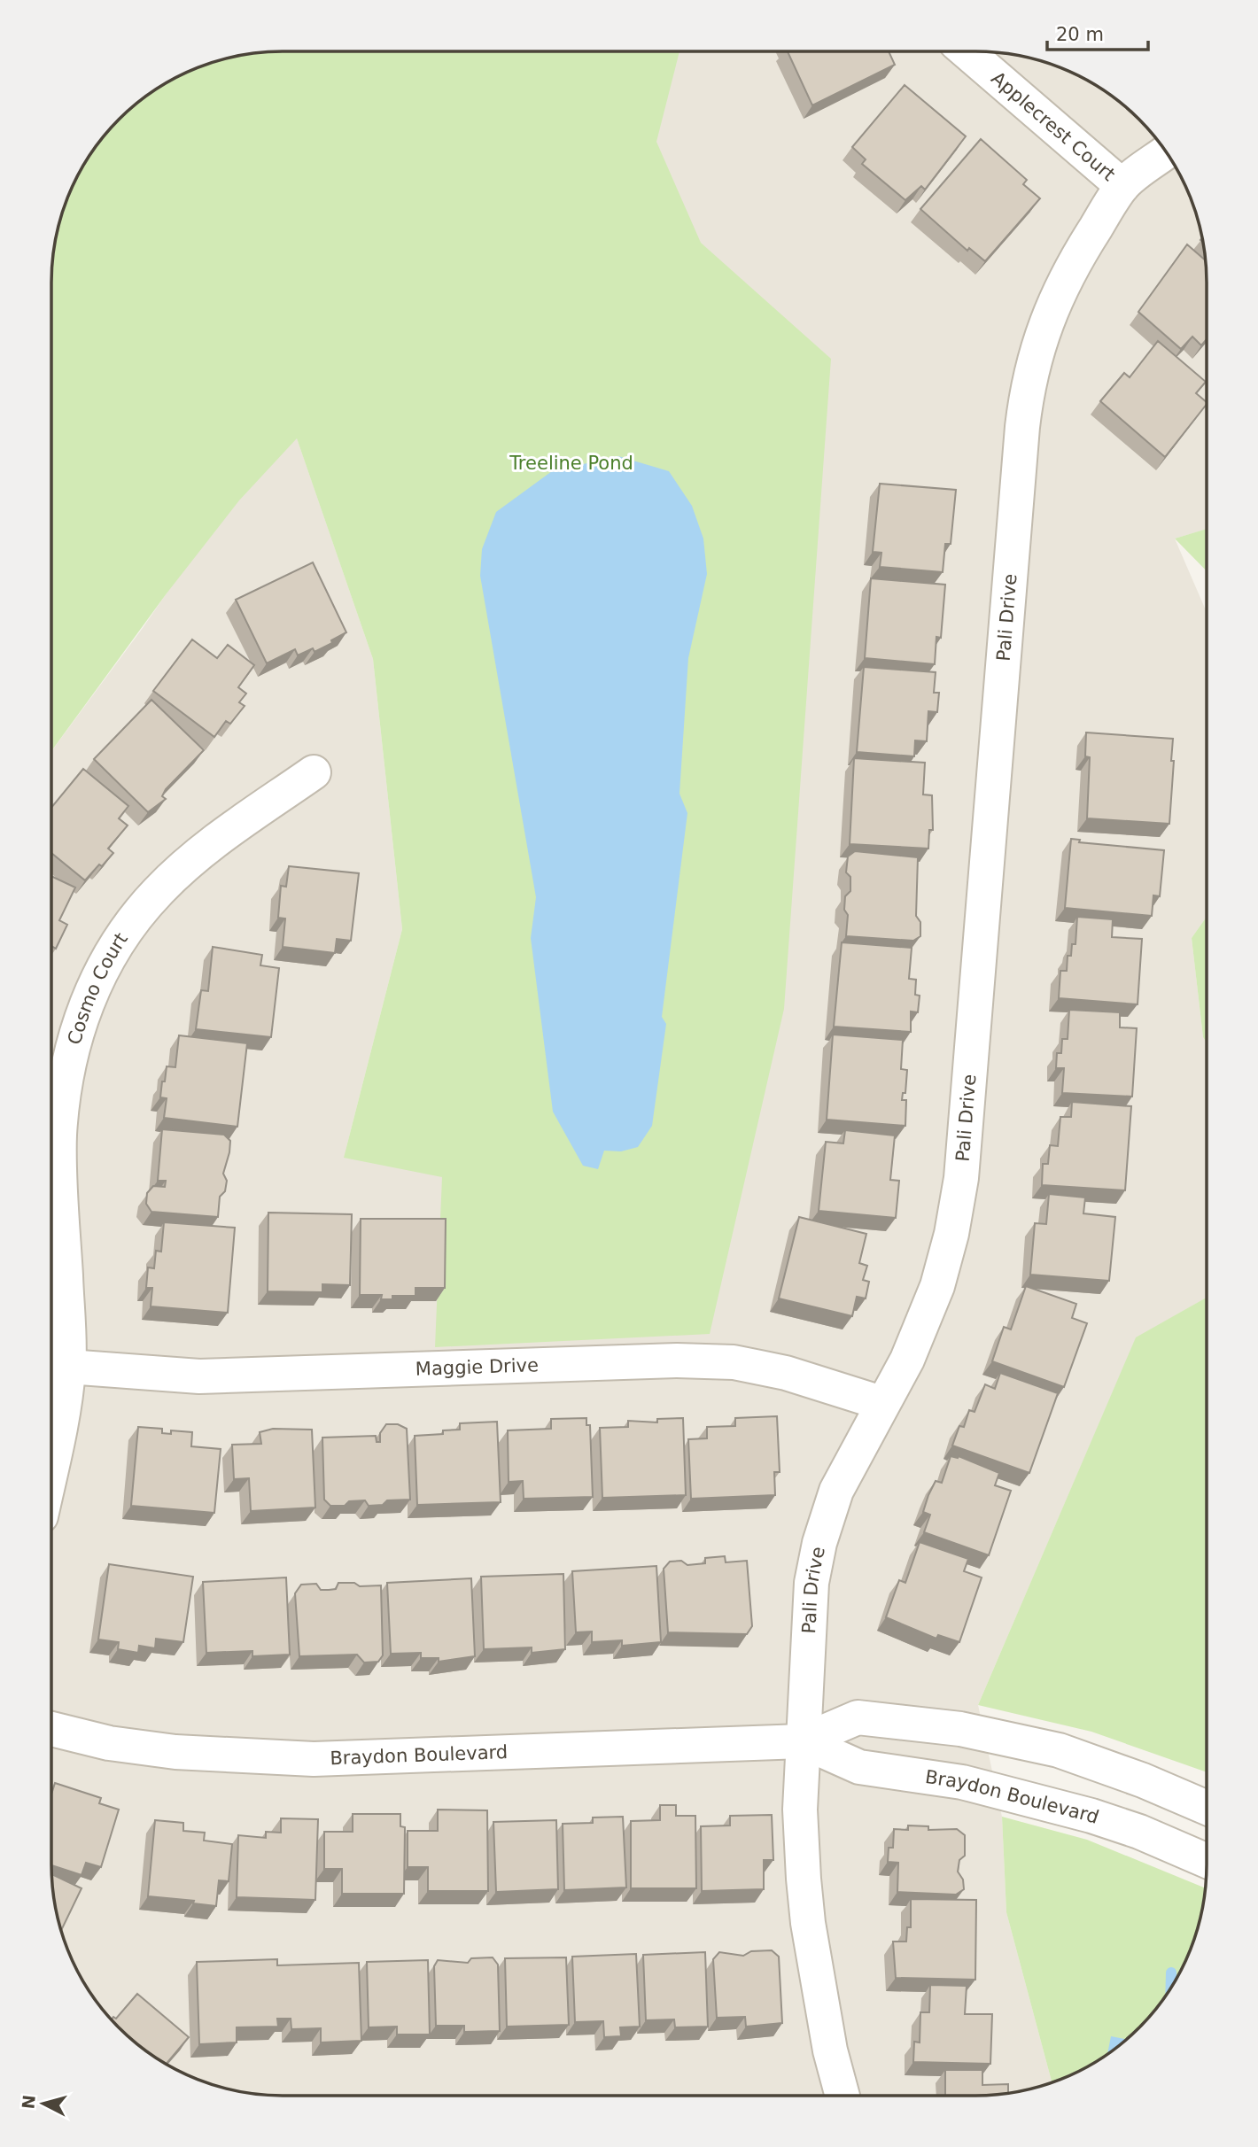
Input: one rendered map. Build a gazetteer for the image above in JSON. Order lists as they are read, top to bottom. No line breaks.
{"streets":{"street":["Applecrest Court","Pali Drive","Cosmo Court","Maggie Drive","Braydon Boulevard"]},"crossings":[["Applecrest Court","Pali Drive"],["Pali Drive","Maggie Drive"],["Pali Drive","Braydon Boulevard"],["Cosmo Court","Maggie Drive"]],"parks":["Treeline Pond"],"scale_bar":"20 m","north":"left"}
